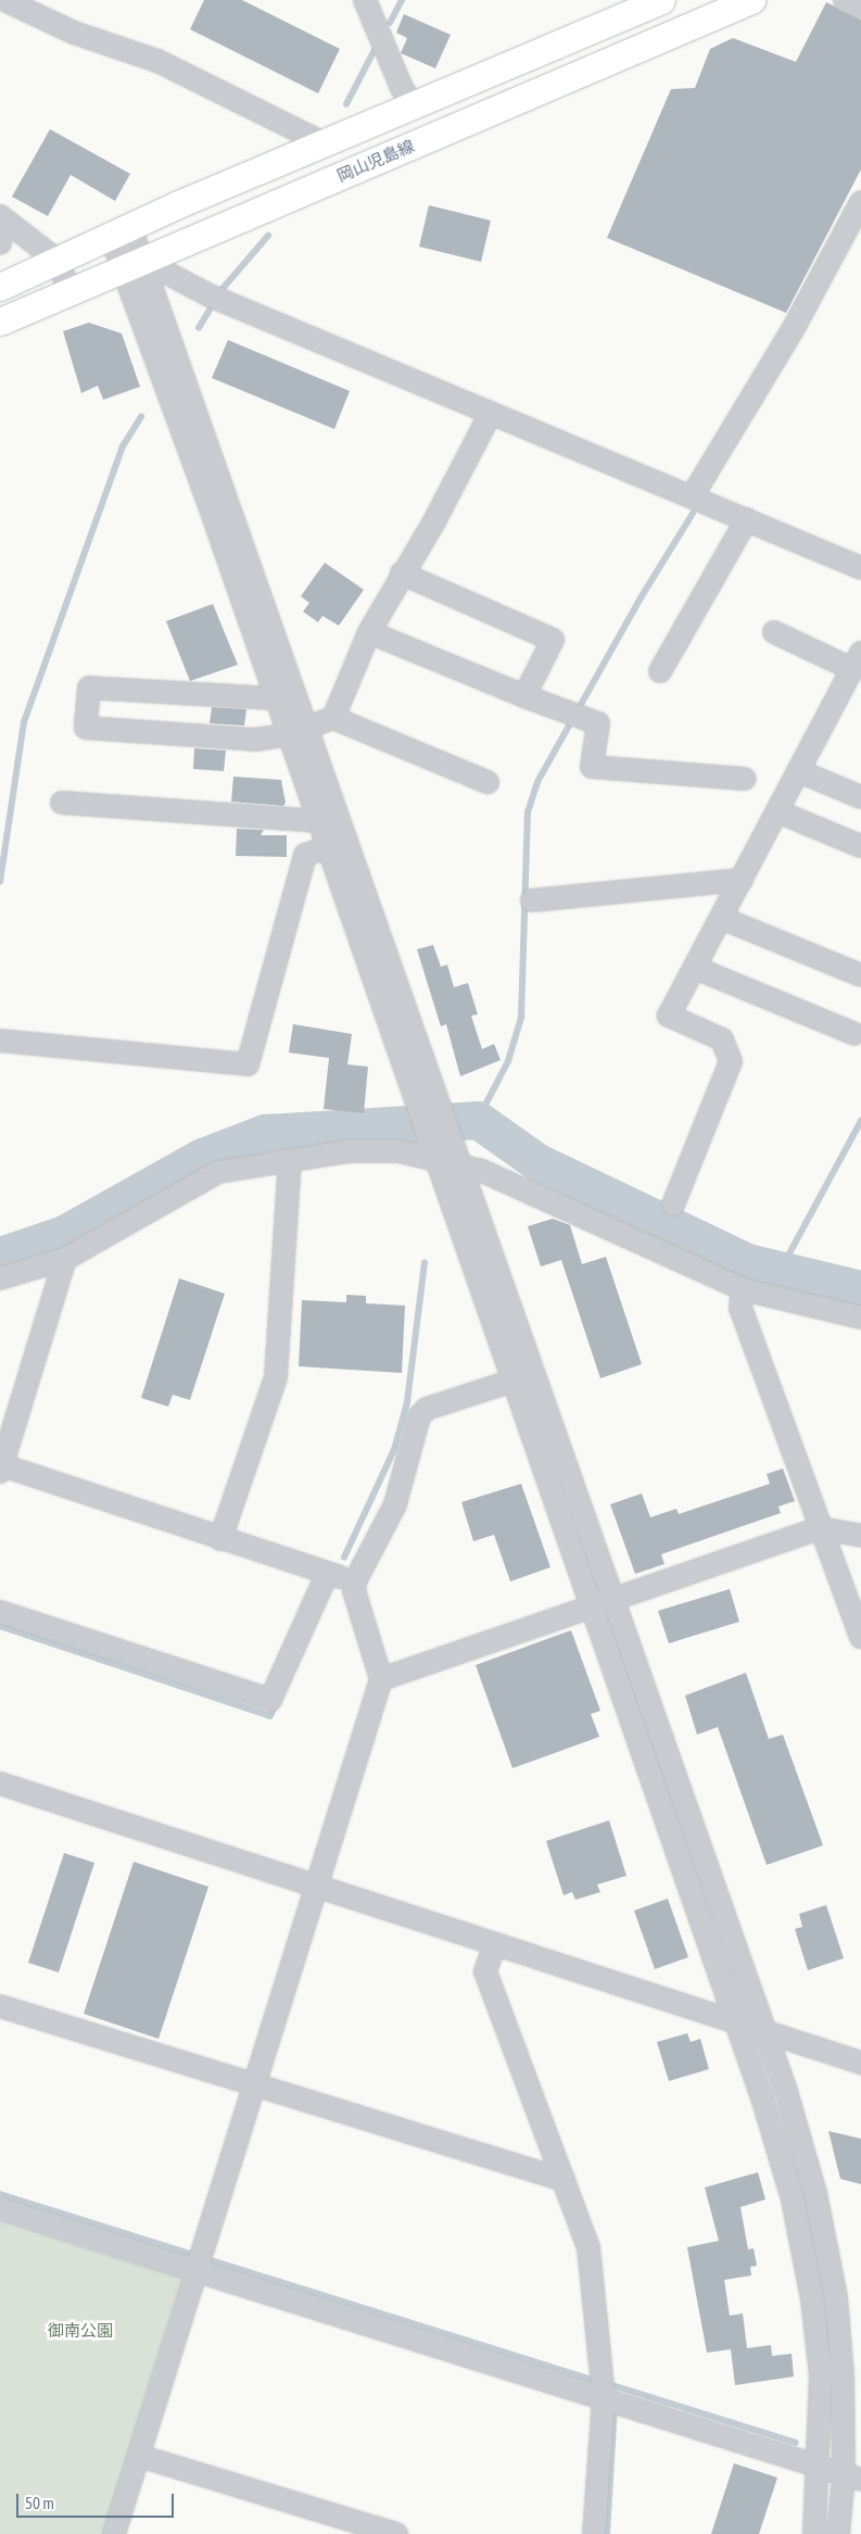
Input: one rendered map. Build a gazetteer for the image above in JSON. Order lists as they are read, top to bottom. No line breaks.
{"streets":{"main road":["岡山児島線"]},"parks":["御南公園"],"scale_bar":"50 m"}
